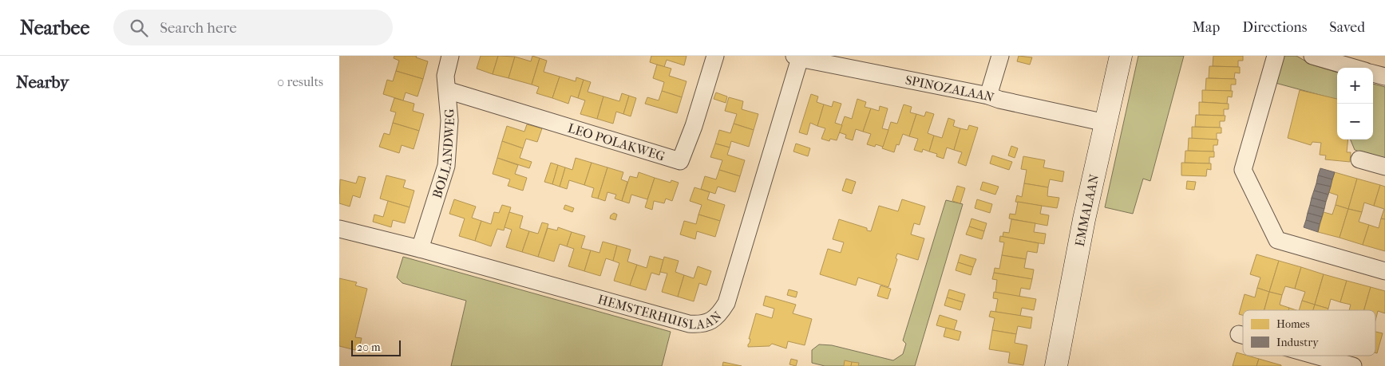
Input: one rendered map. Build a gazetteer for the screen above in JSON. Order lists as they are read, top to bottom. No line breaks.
{"streets":{"main road":["EMMALAAN"],"street":["SPINOZALAAN","LEO POLAKWEG","BOLLANDWEG","HEMSTERHUISLAAN"]},"crossings":[["SPINOZALAAN","EMMALAAN"],["SPINOZALAAN","HEMSTERHUISLAAN"],["LEO POLAKWEG","BOLLANDWEG"],["BOLLANDWEG","HEMSTERHUISLAAN"]],"legend":["Homes","Industry"],"scale_bar":"20 m","page":{"header":"Nearbee","search":"Search here","nav":["Map","Directions","Saved"],"heading":["Nearby","0 results"],"map_buttons":["+","−"],"scale":"20 m"}}
